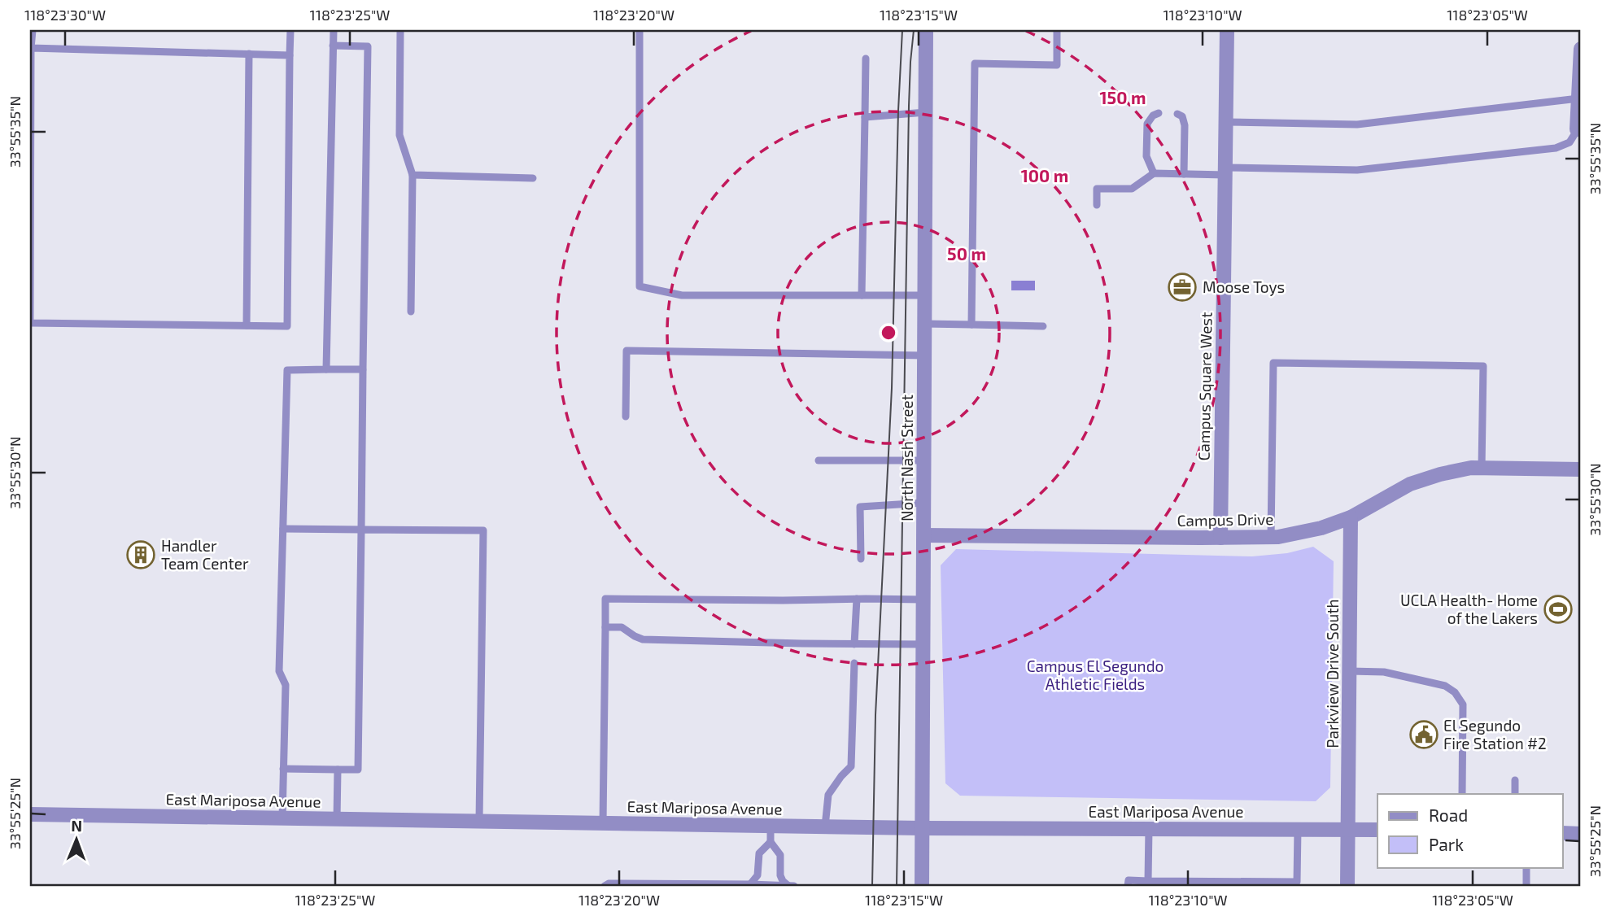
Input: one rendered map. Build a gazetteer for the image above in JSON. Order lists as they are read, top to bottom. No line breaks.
{"streets":{"street":["Campus Square West","North Nash Street","Campus Drive","Parkview Drive South","East Mariposa Avenue"]},"crossings":[["Campus Square West","Campus Drive"],["North Nash Street","Campus Drive"],["North Nash Street","East Mariposa Avenue"],["Campus Drive","Parkview Drive South"],["Parkview Drive South","East Mariposa Avenue"]],"parks":["Campus El Segundo Athletic Fields"],"places":{"office":["Moose Toys"],"building":["Handler Team Center"],"sports":["UCLA Health- Home of the Lakers"],"public building":["El Segundo Fire Station #2"]},"legend":["Road","Park"],"north":"top","coordinates":["118°23'30\"W","118°23'25\"W","118°23'20\"W","118°23'15\"W","118°23'10\"W","118°23'05\"W","33°55'35\"N","33°55'30\"N","33°55'25\"N"],"rings":["150 m","100 m","50 m"]}
